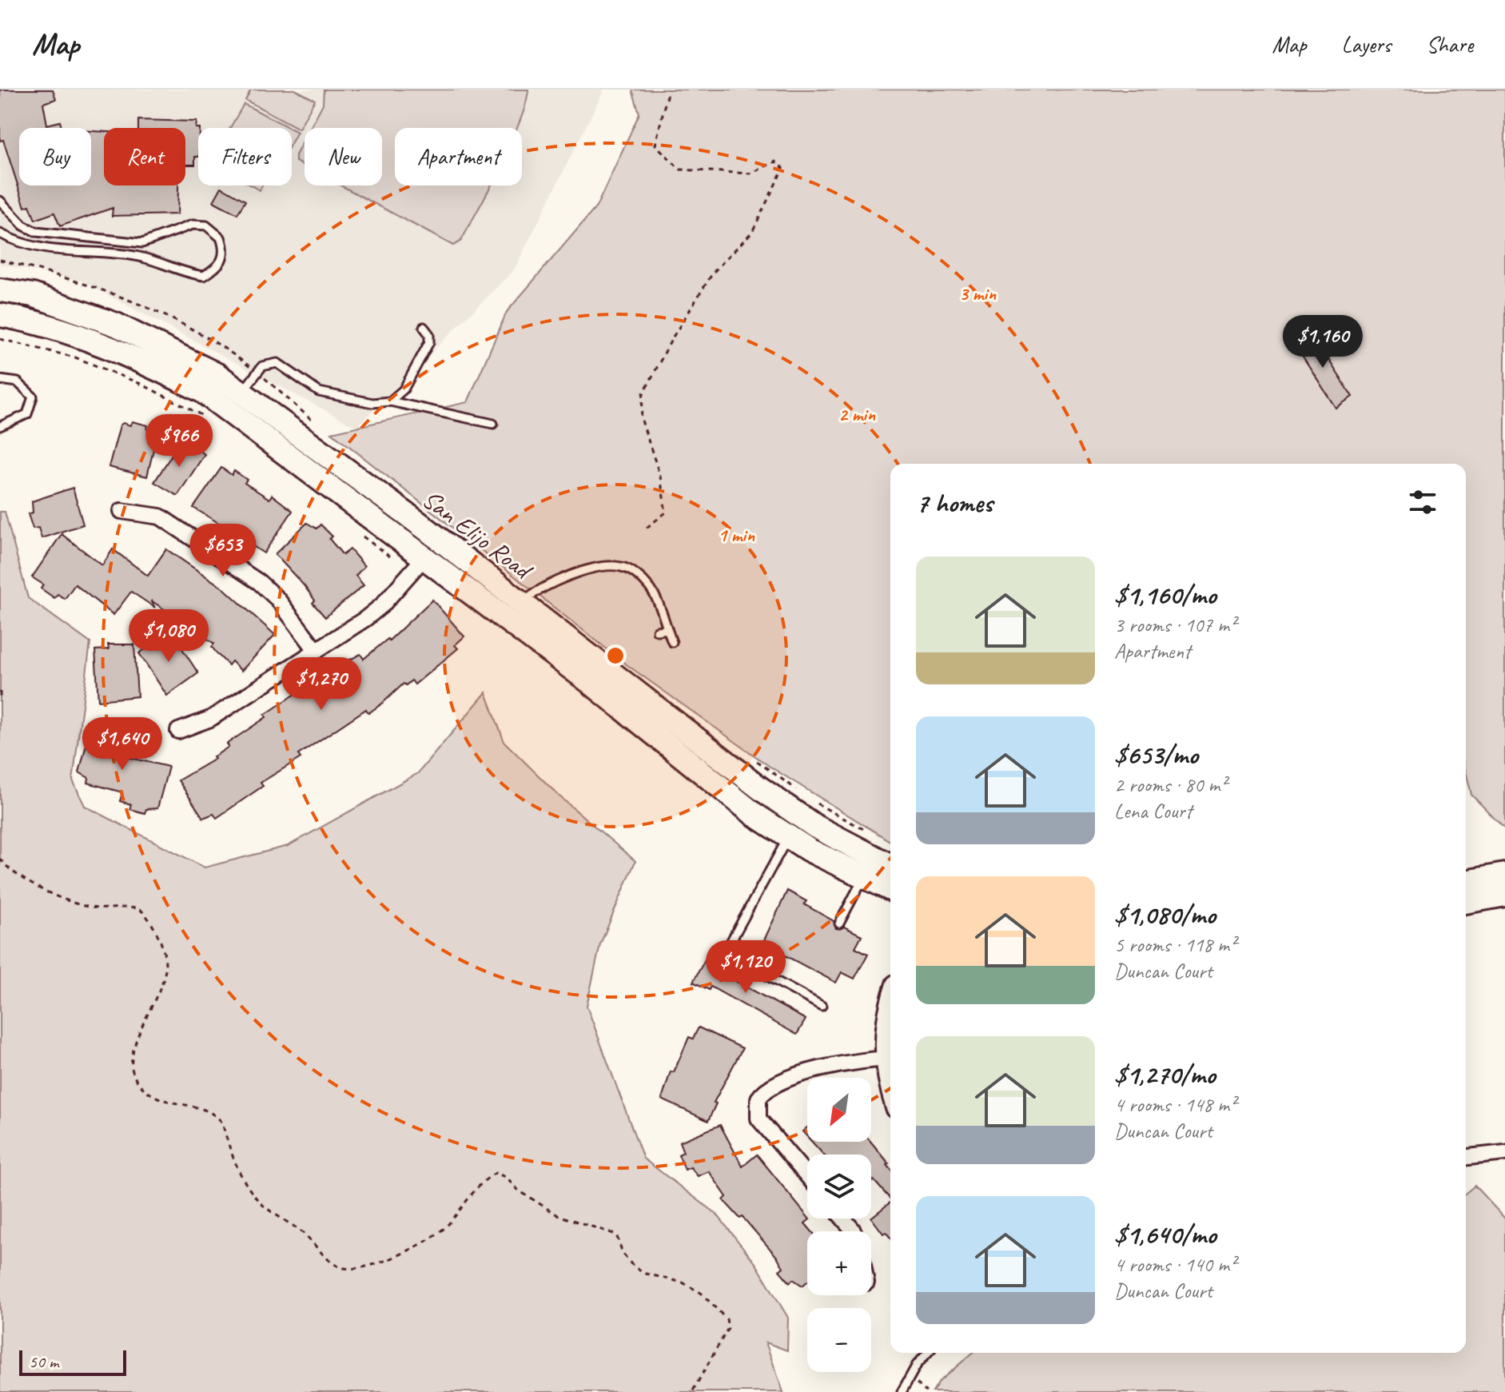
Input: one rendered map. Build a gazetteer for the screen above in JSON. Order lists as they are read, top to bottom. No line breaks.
{"streets":{"main road":["San Elijo Road"]},"scale_bar":"50 m","north":"bottom left","page":{"header":"Map","nav":["Map","Layers","Share"],"chip":["Buy","Rent","Filters","New","Apartment"],"price":["$1,160","$966","$653","$1,080","$1,270","$1,640","$1,120"],"heading":"7 homes","list":[{"name":"$1,160/mo","note":"3 rooms · 107 m² · Apartment"},{"name":"$653/mo","note":"2 rooms · 80 m² · Lena Court"},{"name":"$1,080/mo","note":"5 rooms · 118 m² · Duncan Court"},{"name":"$1,270/mo","note":"4 rooms · 148 m² · Duncan Court"},{"name":"$1,640/mo","note":"4 rooms · 140 m² · Duncan Court"}],"map_buttons":["+","−"],"scale":"50 m"},"rings":["3 min","2 min","1 min"]}
